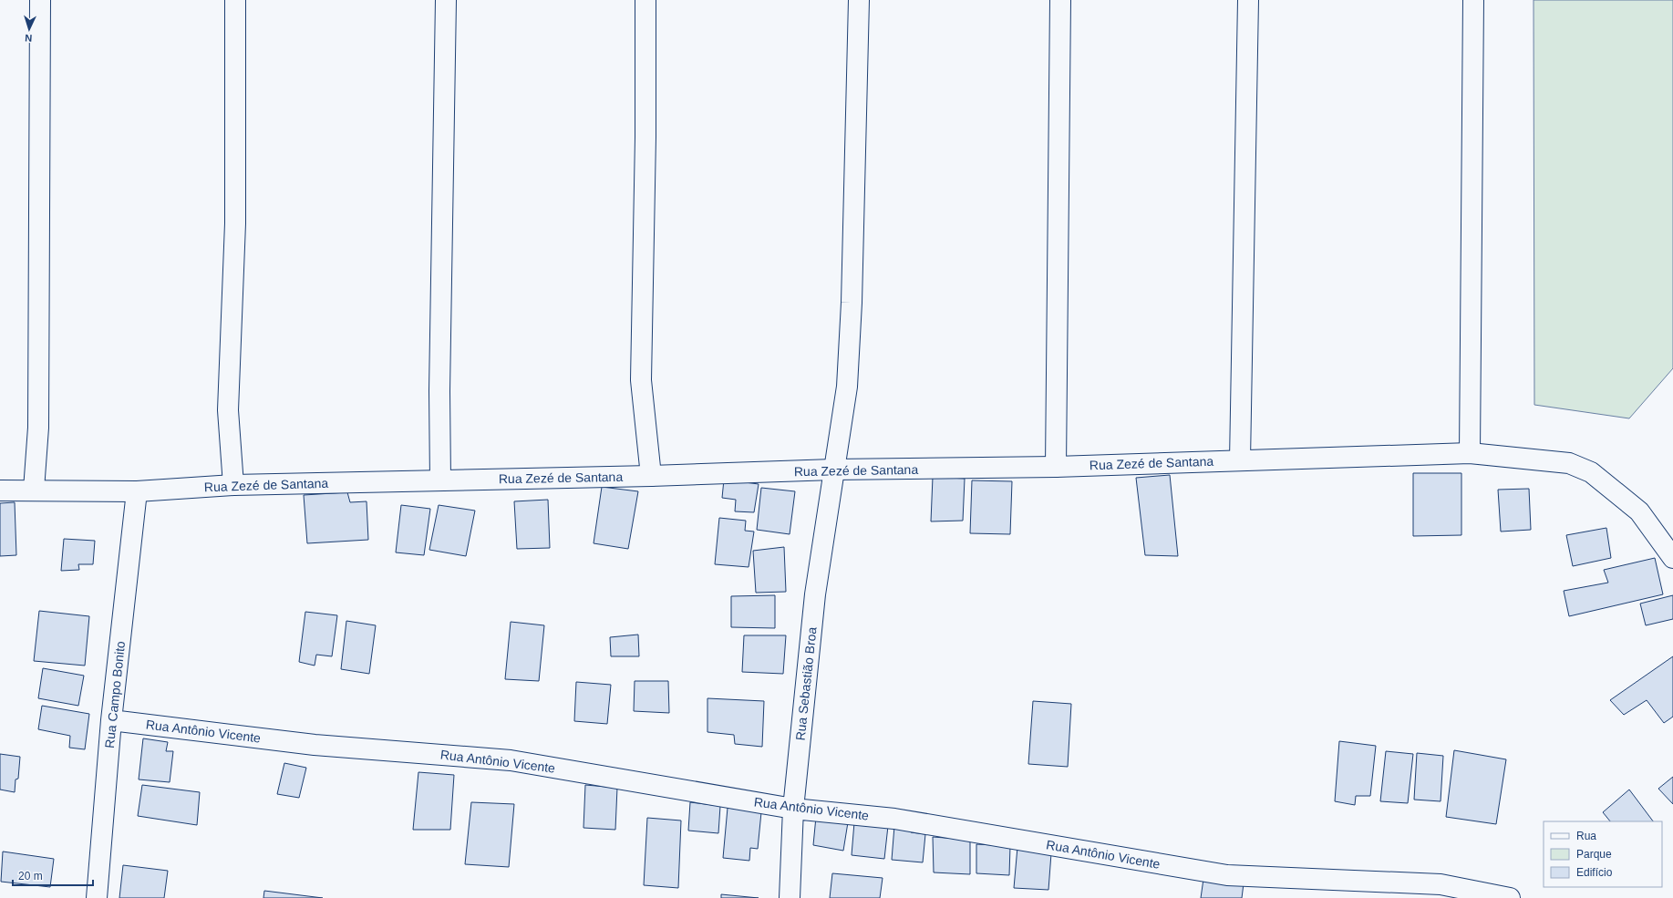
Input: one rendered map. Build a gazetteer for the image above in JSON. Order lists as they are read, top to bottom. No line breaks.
{"streets":{"street":["Rua Zezé de Santana","Rua Sebastião Broa","Rua Campo Bonito","Rua Antônio Vicente"]},"crossings":[["Rua Zezé de Santana","Rua Sebastião Broa"],["Rua Zezé de Santana","Rua Campo Bonito"],["Rua Sebastião Broa","Rua Antônio Vicente"],["Rua Campo Bonito","Rua Antônio Vicente"]],"legend":["Rua","Parque","Edifício"],"scale_bar":"20 m","north":"bottom"}
